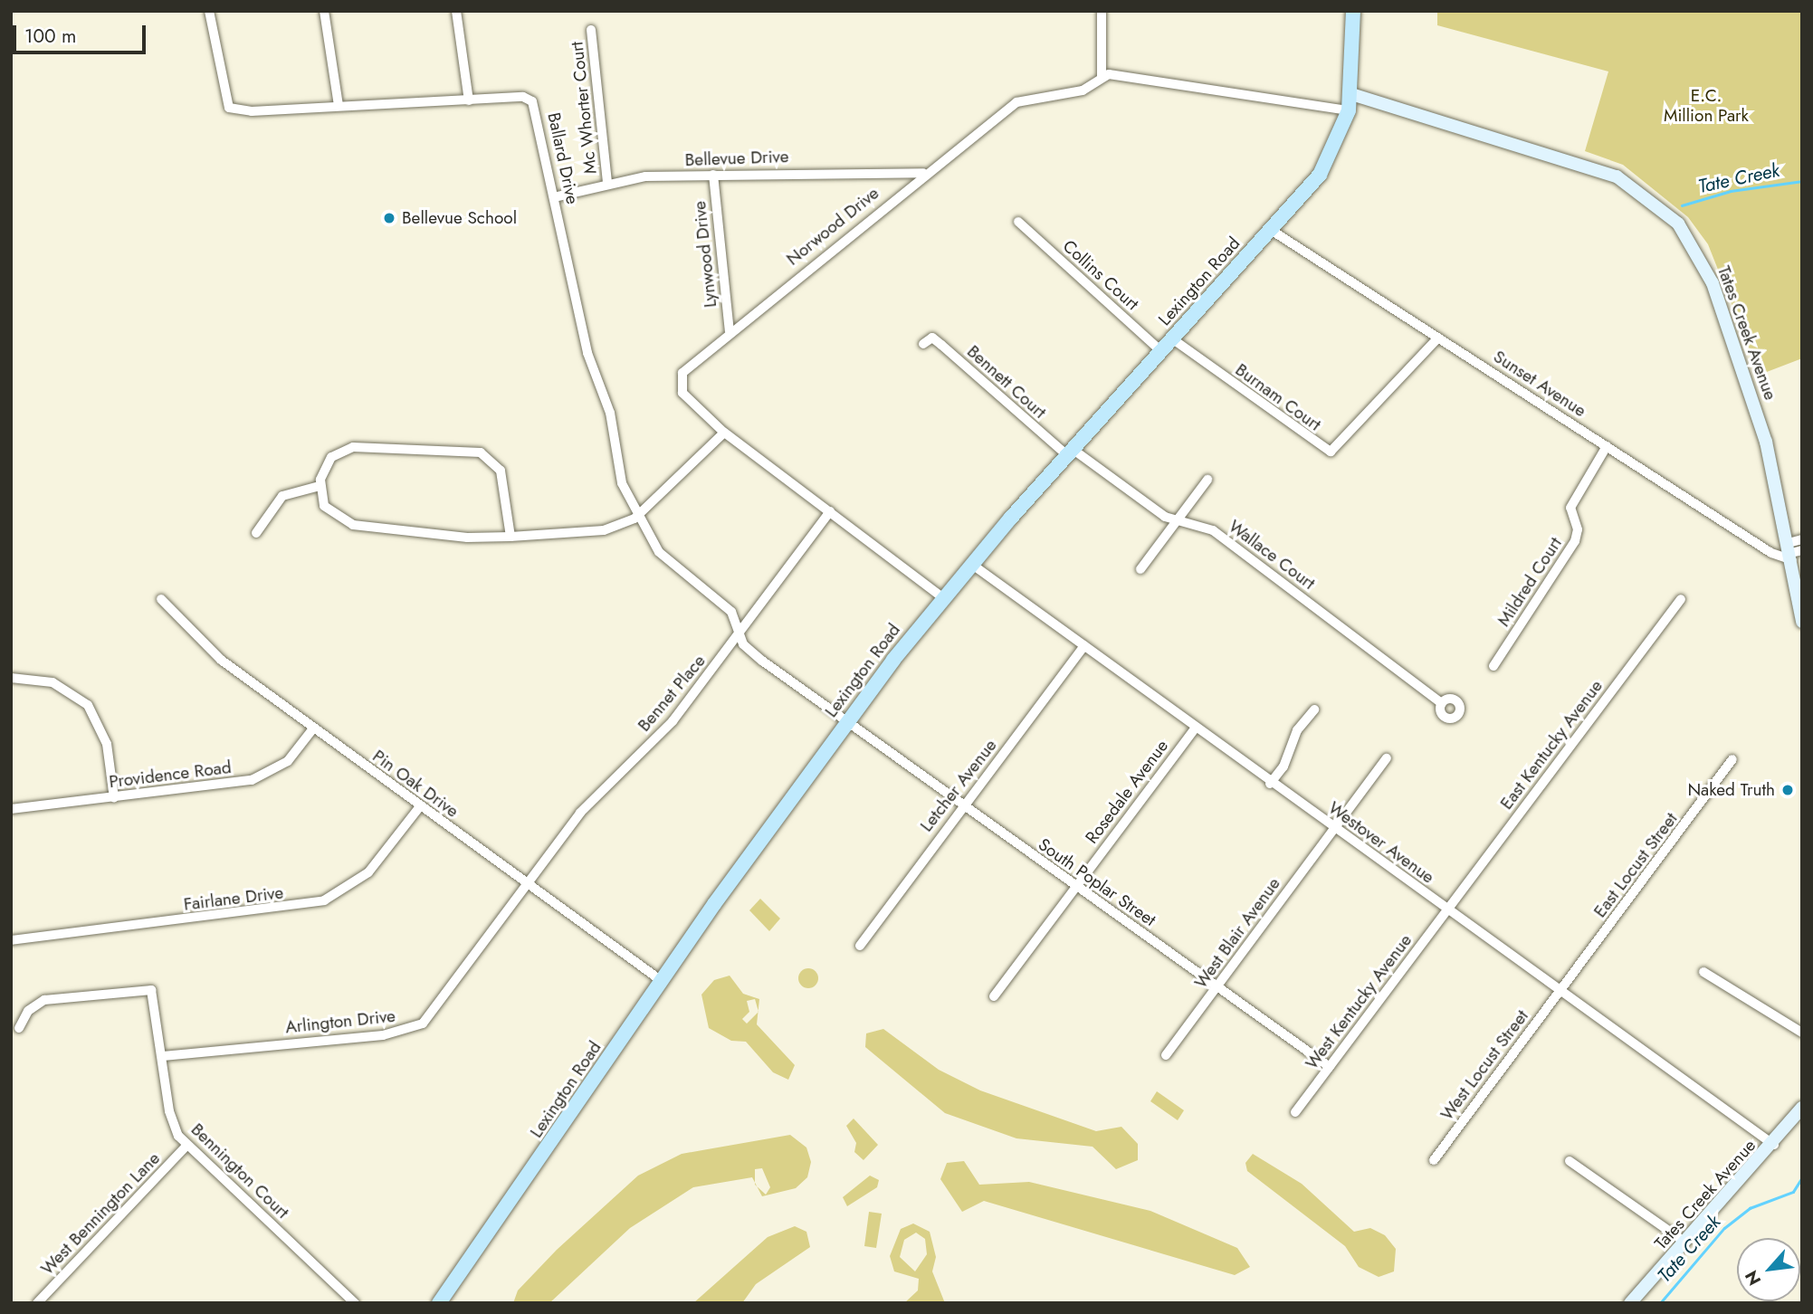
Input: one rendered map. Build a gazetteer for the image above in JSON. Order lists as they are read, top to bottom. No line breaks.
{"streets":{"main road":["Lexington Road","Tates Creek Avenue"],"street":["Mc Whorter Court","Ballard Drive","Bellevue Drive","Norwood Drive","Lynwood Drive","Collins Court","Bennett Court","Sunset Avenue","Burnam Court","Wallace Court","Mildred Court","Bennet Place","East Kentucky Avenue","Providence Road","Pin Oak Drive","Letcher Avenue","Rosedale Avenue","Westover Avenue","East Locust Street","South Poplar Street","Fairlane Drive","West Blair Avenue","West Kentucky Avenue","Arlington Drive","West Locust Street","Bennington Court","West Bennington Lane"]},"crossings":[["Mc Whorter Court","Bellevue Drive"],["Ballard Drive","Bellevue Drive"],["Ballard Drive","Bennet Place"],["Ballard Drive","South Poplar Street"],["Bellevue Drive","Norwood Drive"],["Bellevue Drive","Lynwood Drive"],["Norwood Drive","Lynwood Drive"],["Norwood Drive","Lexington Road"],["Norwood Drive","Bennet Place"],["Collins Court","Lexington Road"],["Lexington Road","Tates Creek Avenue"],["Lexington Road","Bennett Court"],["Lexington Road","Sunset Avenue"],["Lexington Road","Burnam Court"],["Lexington Road","Wallace Court"],["Lexington Road","Pin Oak Drive"],["Lexington Road","Westover Avenue"],["Lexington Road","South Poplar Street"],["Tates Creek Avenue","Sunset Avenue"],["Tates Creek Avenue","Westover Avenue"],["Bennett Court","Wallace Court"],["Sunset Avenue","Burnam Court"],["Sunset Avenue","Mildred Court"],["Bennet Place","Pin Oak Drive"],["Bennet Place","South Poplar Street"],["Bennet Place","Arlington Drive"],["East Kentucky Avenue","Westover Avenue"],["East Kentucky Avenue","West Kentucky Avenue"],["Providence Road","Pin Oak Drive"],["Pin Oak Drive","Fairlane Drive"],["Pin Oak Drive","Arlington Drive"],["Letcher Avenue","Westover Avenue"],["Letcher Avenue","South Poplar Street"],["Rosedale Avenue","Westover Avenue"],["Rosedale Avenue","South Poplar Street"],["Westover Avenue","East Locust Street"],["Westover Avenue","West Blair Avenue"],["Westover Avenue","West Kentucky Avenue"],["Westover Avenue","West Locust Street"],["East Locust Street","West Locust Street"],["South Poplar Street","West Blair Avenue"],["South Poplar Street","West Kentucky Avenue"],["Arlington Drive","Bennington Court"],["Bennington Court","West Bennington Lane"]],"water":["Tate Creek"],"parks":["E.C. Million Park"],"places":["Bellevue School","Naked Truth"],"scale_bar":"100 m","north":"bottom left"}
